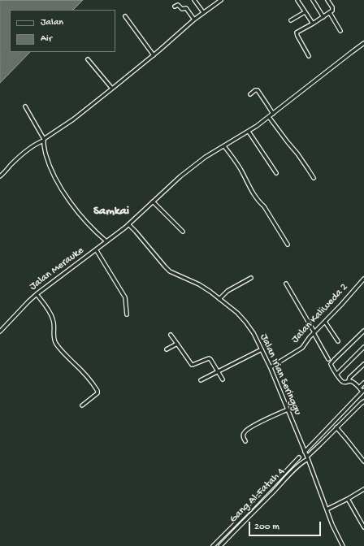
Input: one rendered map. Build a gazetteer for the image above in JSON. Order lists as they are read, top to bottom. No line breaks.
{"streets":{"street":["Jalan Merauke","Jalan Kaliweda 2","Jalan Irian Seringgu","Gang Al-Fatah 4"]},"crossings":[["Jalan Merauke","Jalan Irian Seringgu"],["Jalan Kaliweda 2","Jalan Irian Seringgu"],["Jalan Irian Seringgu","Gang Al-Fatah 4"]],"districts":["Samkai"],"legend":["Jalan","Air"],"scale_bar":"200 m"}
